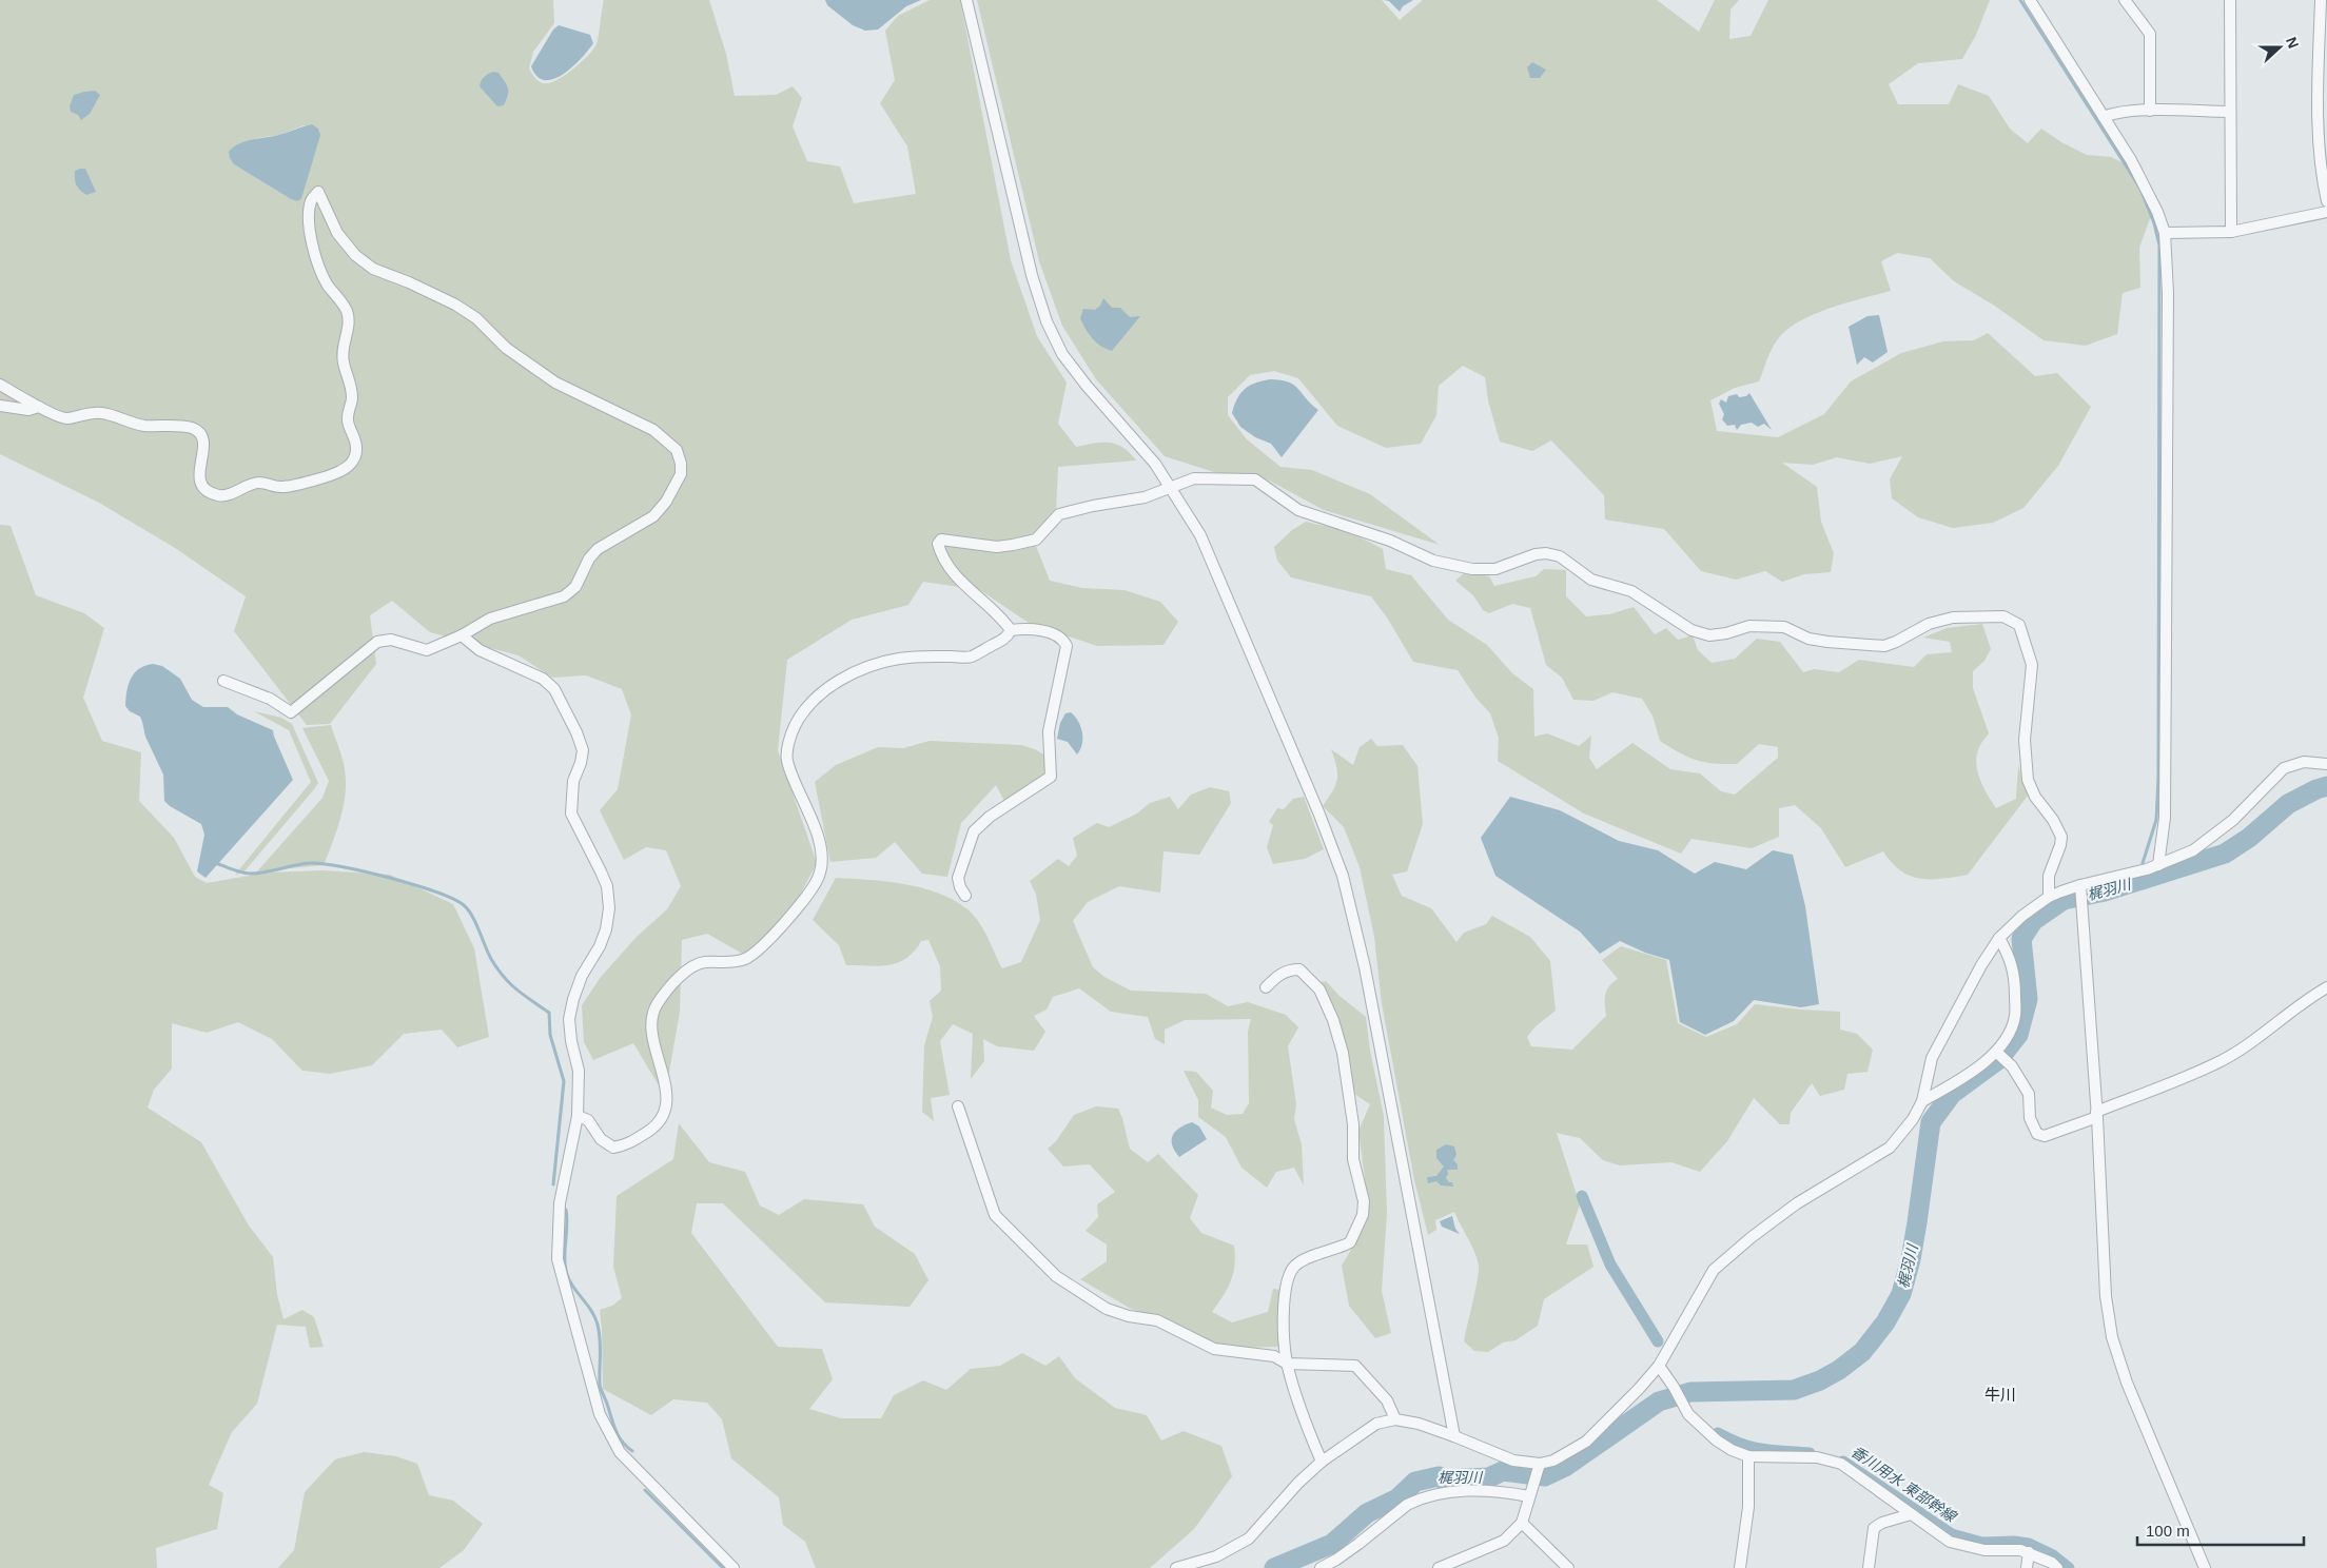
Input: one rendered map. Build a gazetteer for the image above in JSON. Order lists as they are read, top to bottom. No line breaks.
{"districts":["牛川"],"water":["梶羽川","香川用水 東部幹線"],"scale_bar":"100 m","north":"right"}
